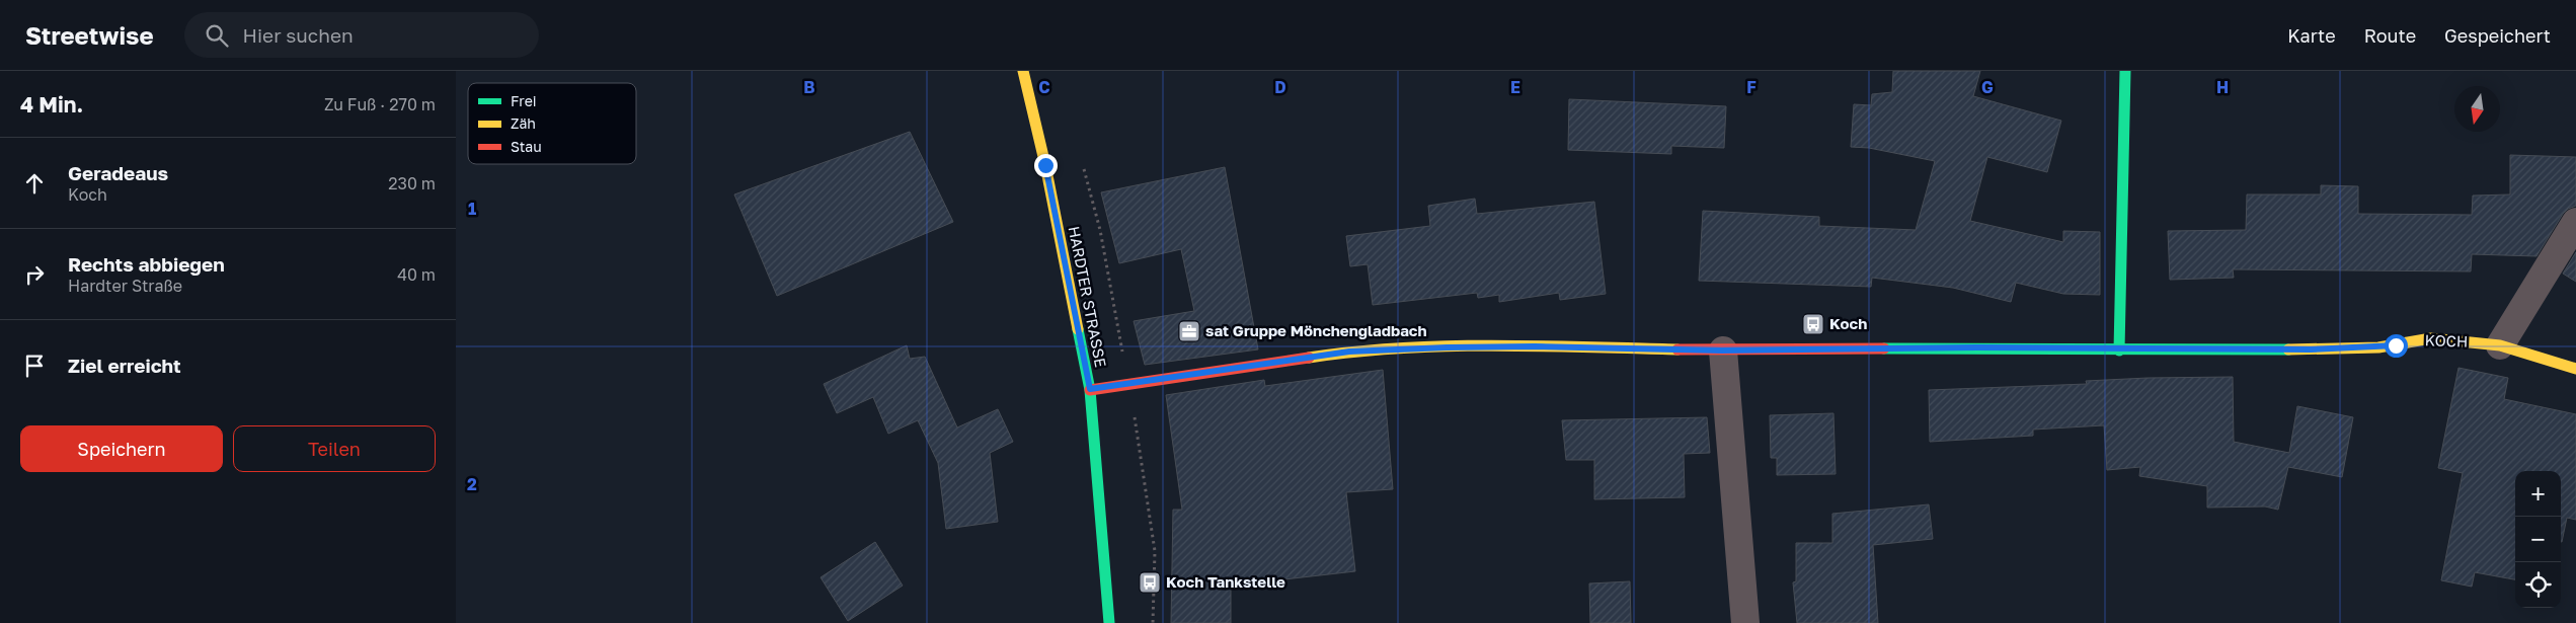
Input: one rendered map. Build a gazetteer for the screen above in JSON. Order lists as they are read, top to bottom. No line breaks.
{"streets":{"street":["HARDTER STRASSE","KOCH"]},"crossings":[["HARDTER STRASSE","KOCH"]],"places":{"bus stop":["Koch","Koch Tankstelle"],"office":["sat Gruppe Mönchengladbach"]},"legend":["Frei","Zäh","Stau"],"north":"bottom","page":{"header":"Streetwise","search":"Hier suchen","nav":["Karte","Route","Gespeichert"],"heading":["4 Min.","Zu Fuß · 270 m"],"list":[["Geradeaus","Koch","230 m"],["Rechts abbiegen","Hardter Straße","40 m"],"Ziel erreicht"],"buttons":["Speichern","Teilen"],"map_buttons":["+","−"]},"grid":{"columns":["B","C","D","E","F","G","H"],"rows":["1","2"]}}
